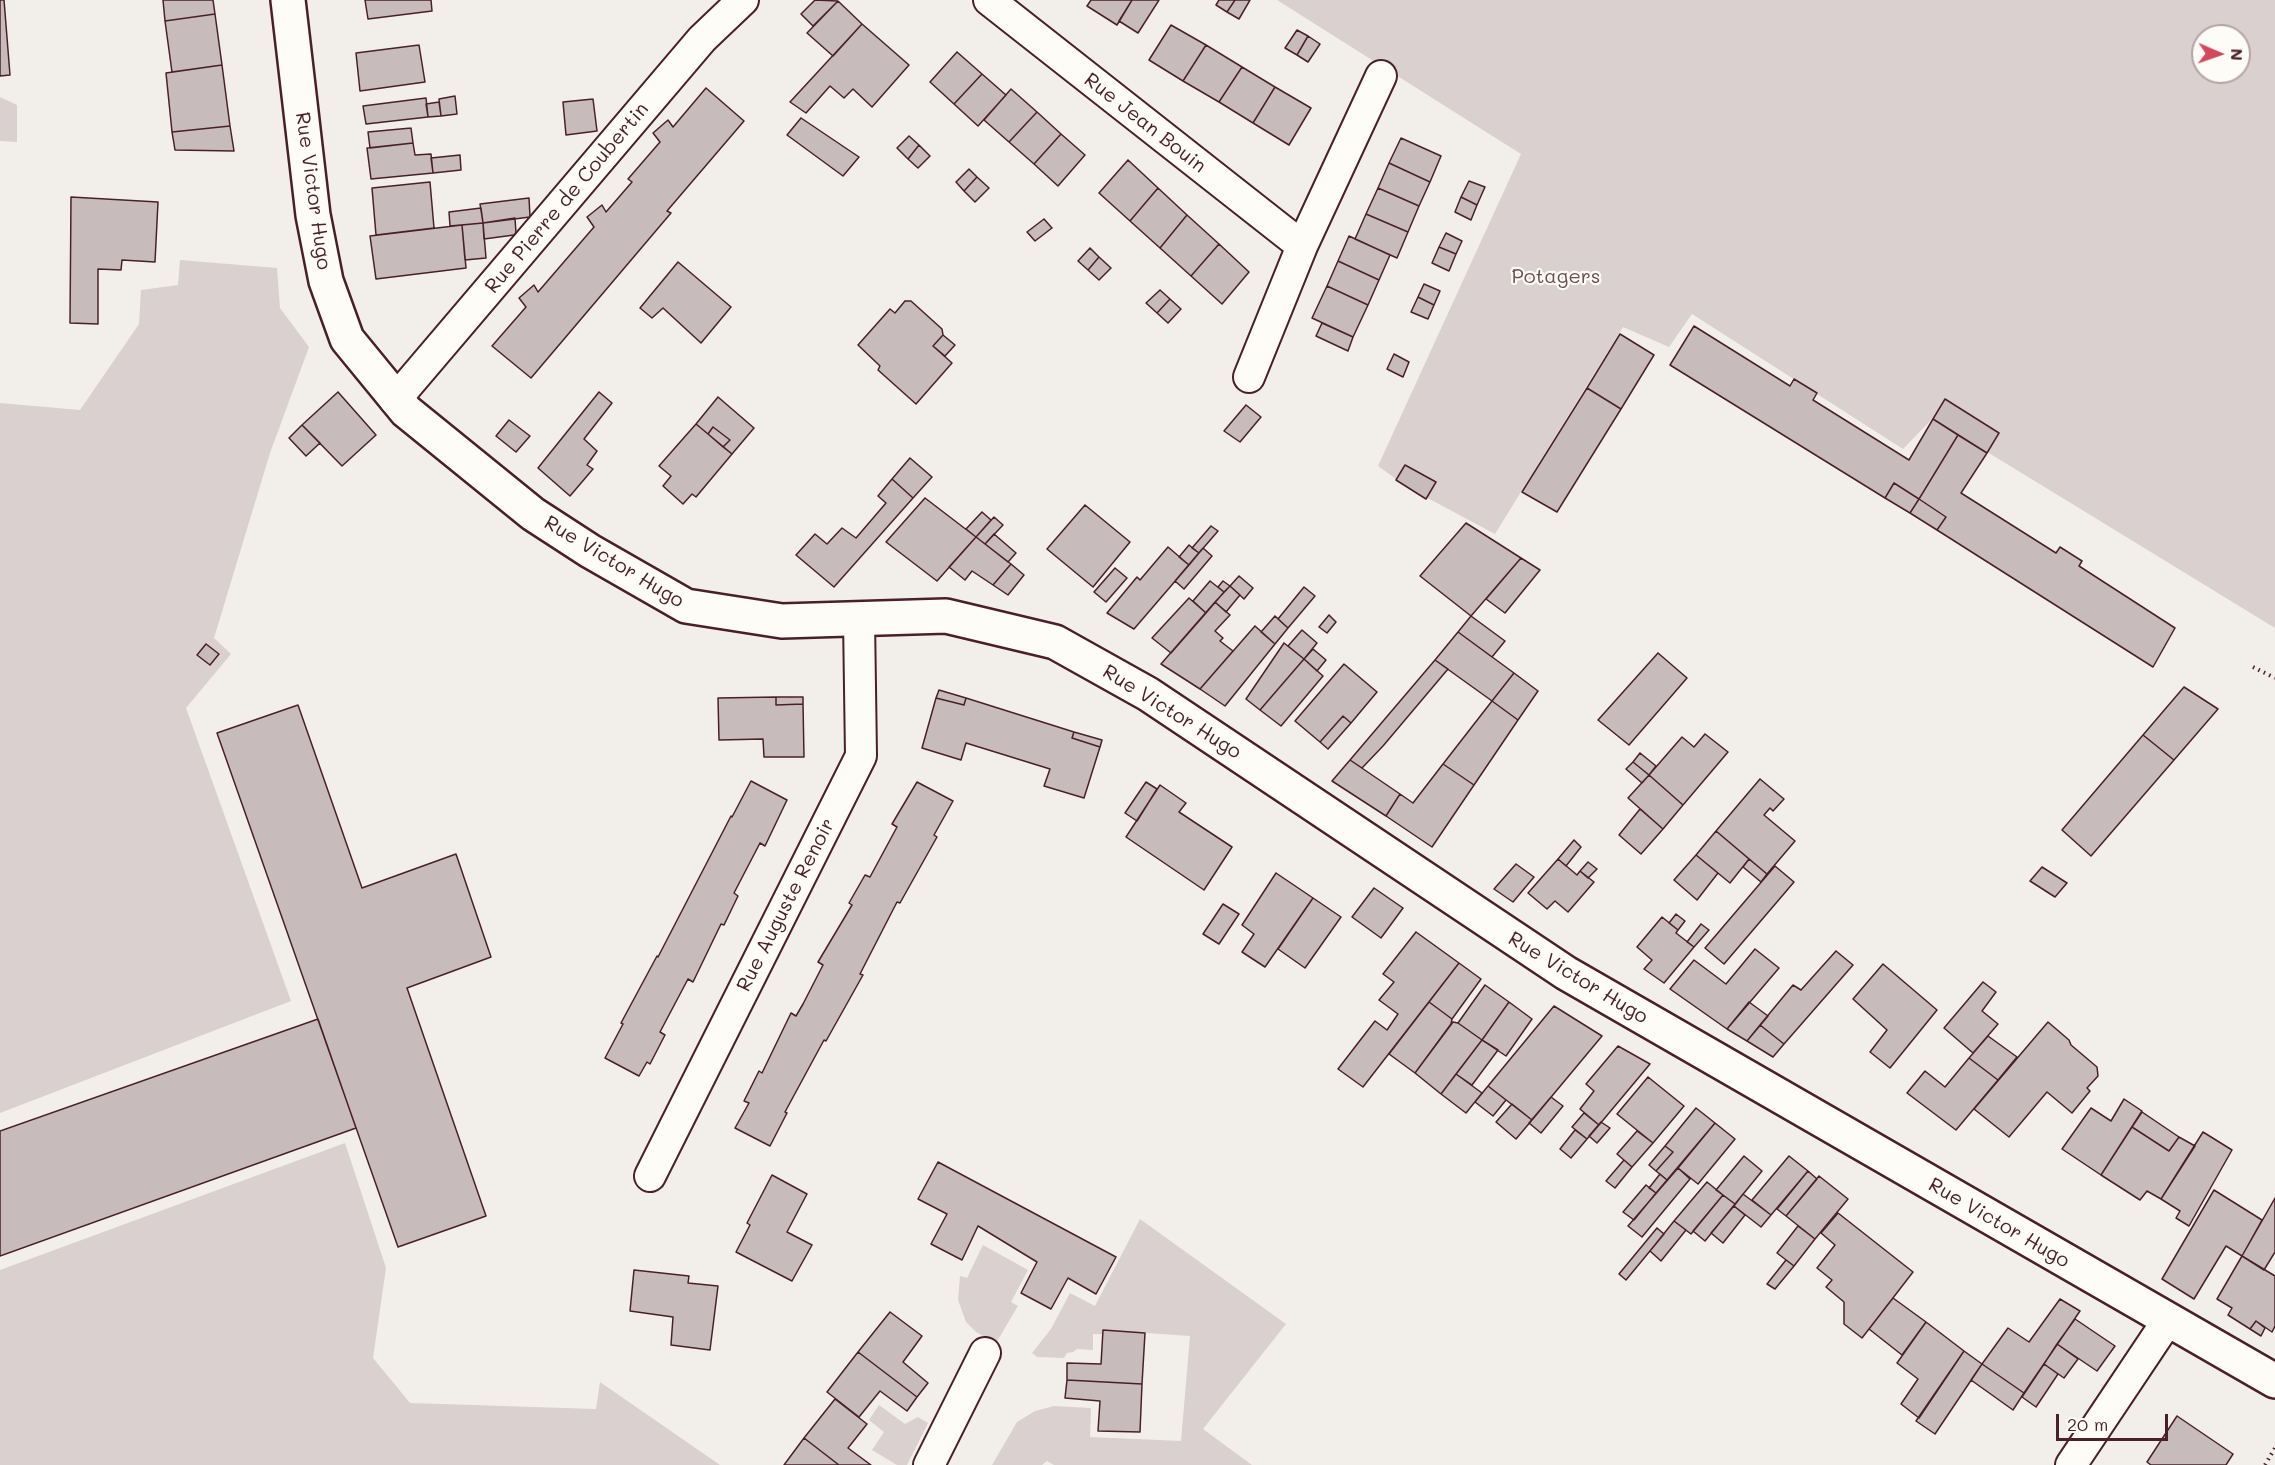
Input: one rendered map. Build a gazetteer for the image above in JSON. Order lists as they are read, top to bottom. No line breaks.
{"streets":{"street":["Rue Jean Bouin","Rue Victor Hugo","Rue Pierre de Coubertin","Rue Auguste Renoir"]},"crossings":[["Rue Victor Hugo","Rue Pierre de Coubertin"],["Rue Victor Hugo","Rue Auguste Renoir"]],"parks":["Potagers"],"scale_bar":"20 m","north":"right"}
